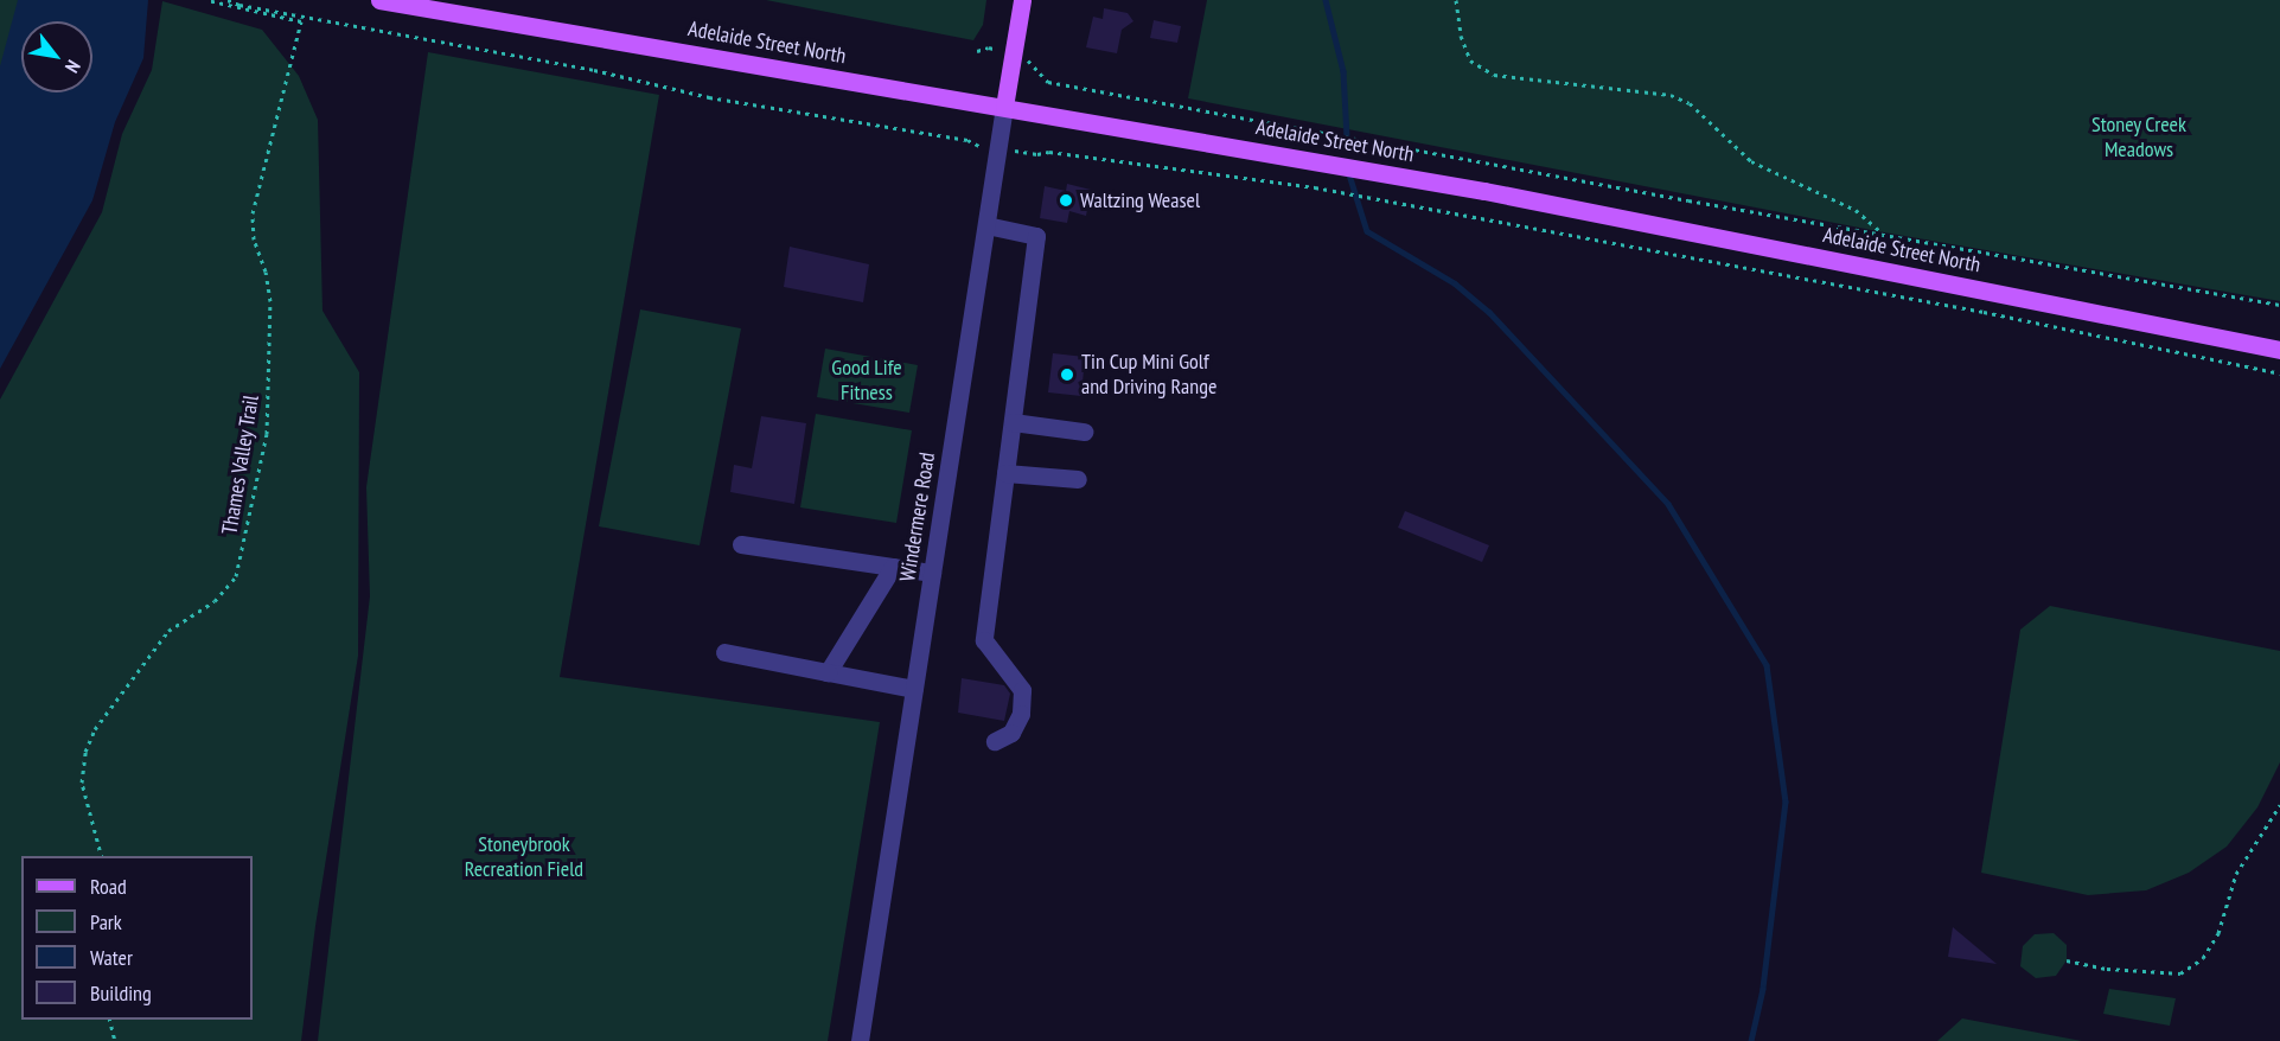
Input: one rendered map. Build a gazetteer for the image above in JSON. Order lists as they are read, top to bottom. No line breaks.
{"streets":{"main road":["Adelaide Street North","Windermere Road"],"path":["Thames Valley Trail"]},"crossings":[["Adelaide Street North","Windermere Road"]],"parks":["Stoney Creek Meadows","Good Life Fitness","Stoneybrook Recreation Field"],"places":["Waltzing Weasel","Tin Cup Mini Golf and Driving Range"],"legend":["Road","Park","Water","Building"],"north":"bottom right"}
